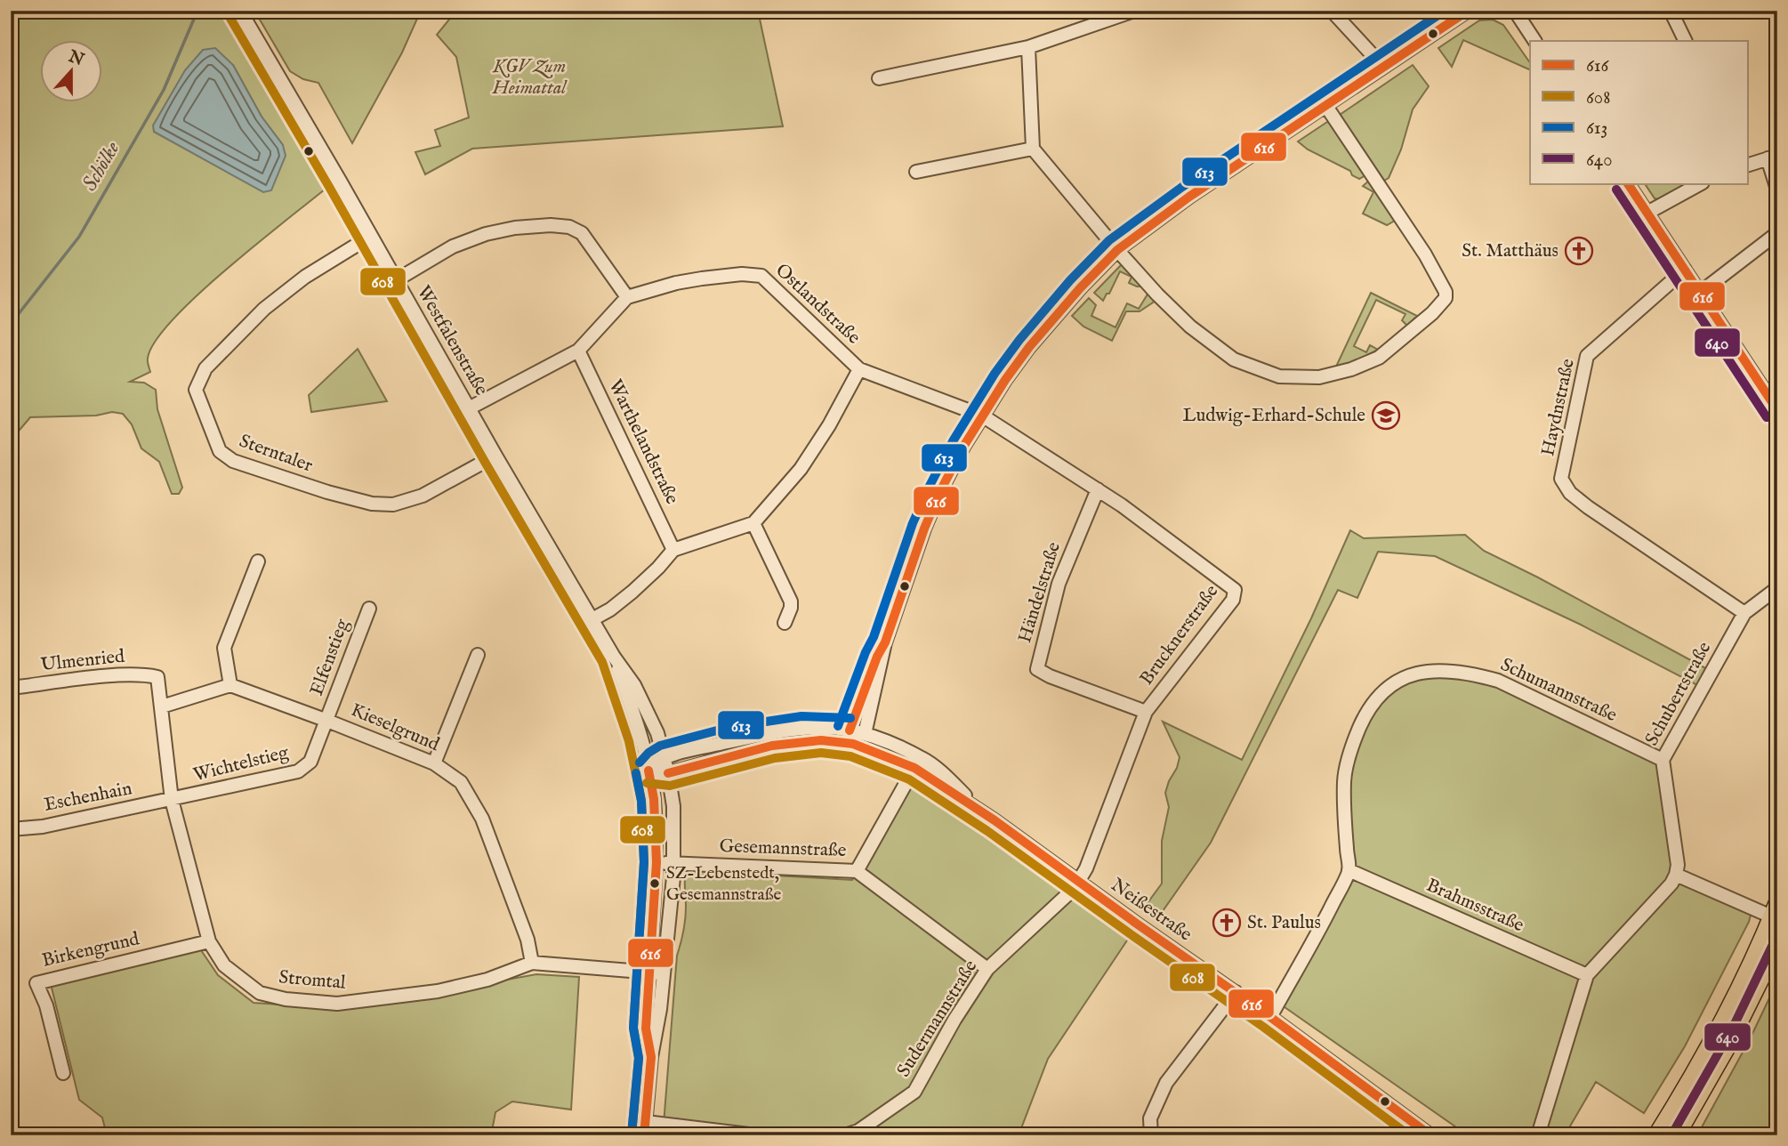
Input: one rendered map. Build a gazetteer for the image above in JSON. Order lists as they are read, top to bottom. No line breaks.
{"streets":{"street":["Ostlandstraße","Westfalenstraße","Haydnstraße","Warthelandstraße","Sterntaler","Händelstraße","Brucknerstraße","Elfenstieg","Ulmenried","Schumannstraße","Schubertstraße","Kieselgrund","Wichtelstieg","Eschenhain","Gesemannstraße","Brahmsstraße","Neißestraße","Birkengrund","Stromtal","Sudermannstraße"]},"crossings":[["Ostlandstraße","Brucknerstraße"],["Westfalenstraße","Sterntaler"],["Westfalenstraße","Gesemannstraße"],["Westfalenstraße","Neißestraße"],["Westfalenstraße","Stromtal"],["Haydnstraße","Schubertstraße"],["Händelstraße","Brucknerstraße"],["Brucknerstraße","Neißestraße"],["Brucknerstraße","Sudermannstraße"],["Elfenstieg","Kieselgrund"],["Elfenstieg","Wichtelstieg"],["Ulmenried","Stromtal"],["Schumannstraße","Schubertstraße"],["Schumannstraße","Brahmsstraße"],["Schumannstraße","Neißestraße"],["Kieselgrund","Wichtelstieg"],["Kieselgrund","Stromtal"],["Wichtelstieg","Eschenhain"],["Wichtelstieg","Stromtal"],["Eschenhain","Stromtal"],["Gesemannstraße","Sudermannstraße"],["Neißestraße","Sudermannstraße"],["Birkengrund","Stromtal"]],"water":["Schölke"],"parks":["KGV Zum Heimattal"],"places":{"church":["St. Matthäus","St. Paulus"],"school or university":["Ludwig-Erhard-Schule"],"other":["SZ-Lebenstedt, Gesemannstraße"]},"lines":["transit line 616","transit line 613","transit line 608","transit line 640"],"legend":["616","608","613","640"],"north":"top"}
